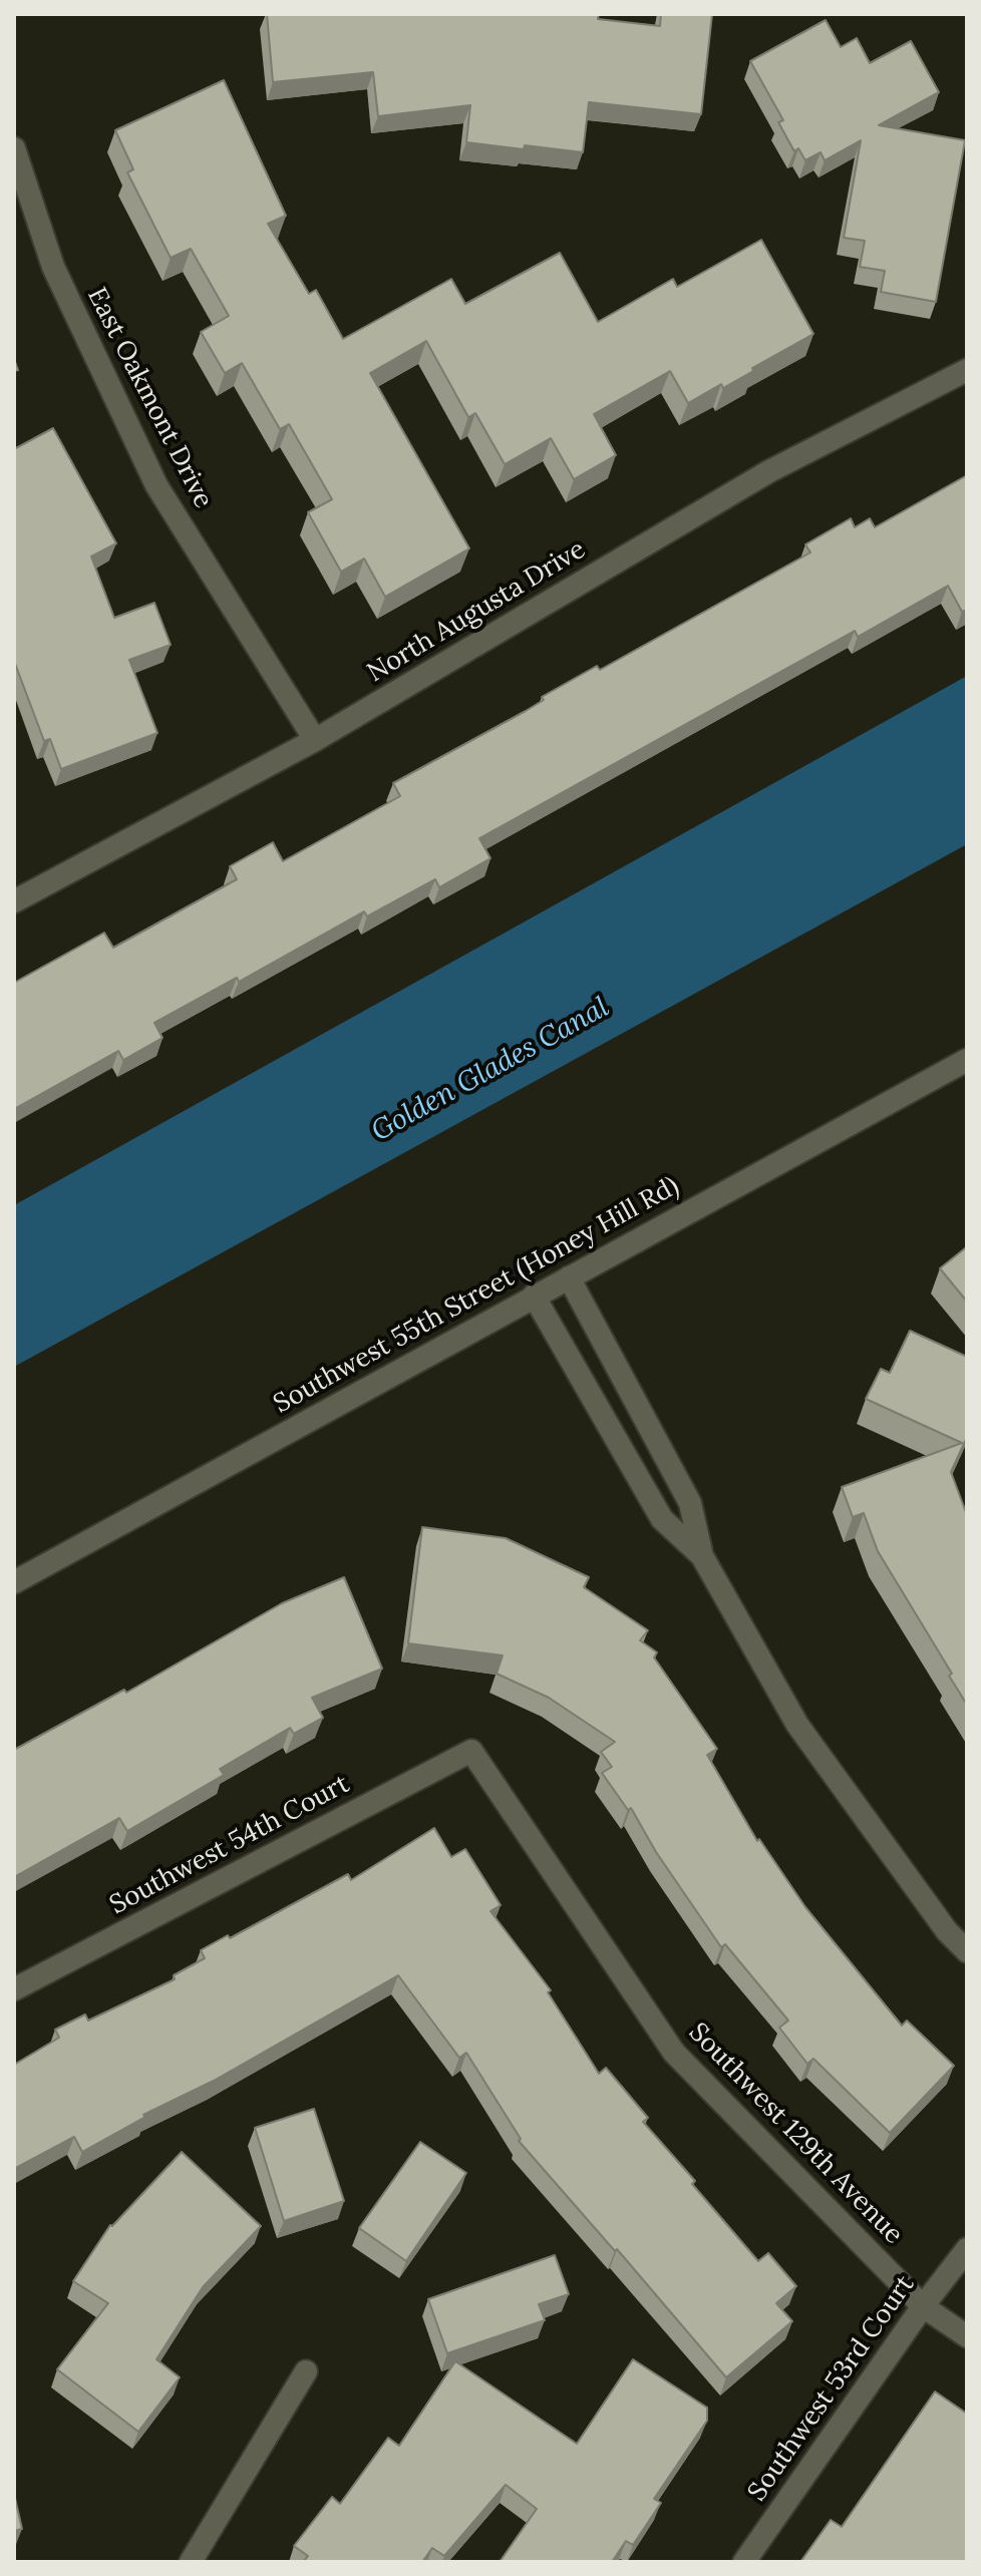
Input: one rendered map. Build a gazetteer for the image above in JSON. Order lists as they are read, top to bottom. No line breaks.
{"streets":{"street":["East Oakmont Drive","North Augusta Drive","Southwest 55th Street (Honey Hill Rd)","Southwest 54th Court","Southwest 129th Avenue","Southwest 53rd Court"]},"crossings":[["East Oakmont Drive","North Augusta Drive"],["Southwest 54th Court","Southwest 129th Avenue"],["Southwest 129th Avenue","Southwest 53rd Court"]],"water":["Golden Glades Canal"]}
